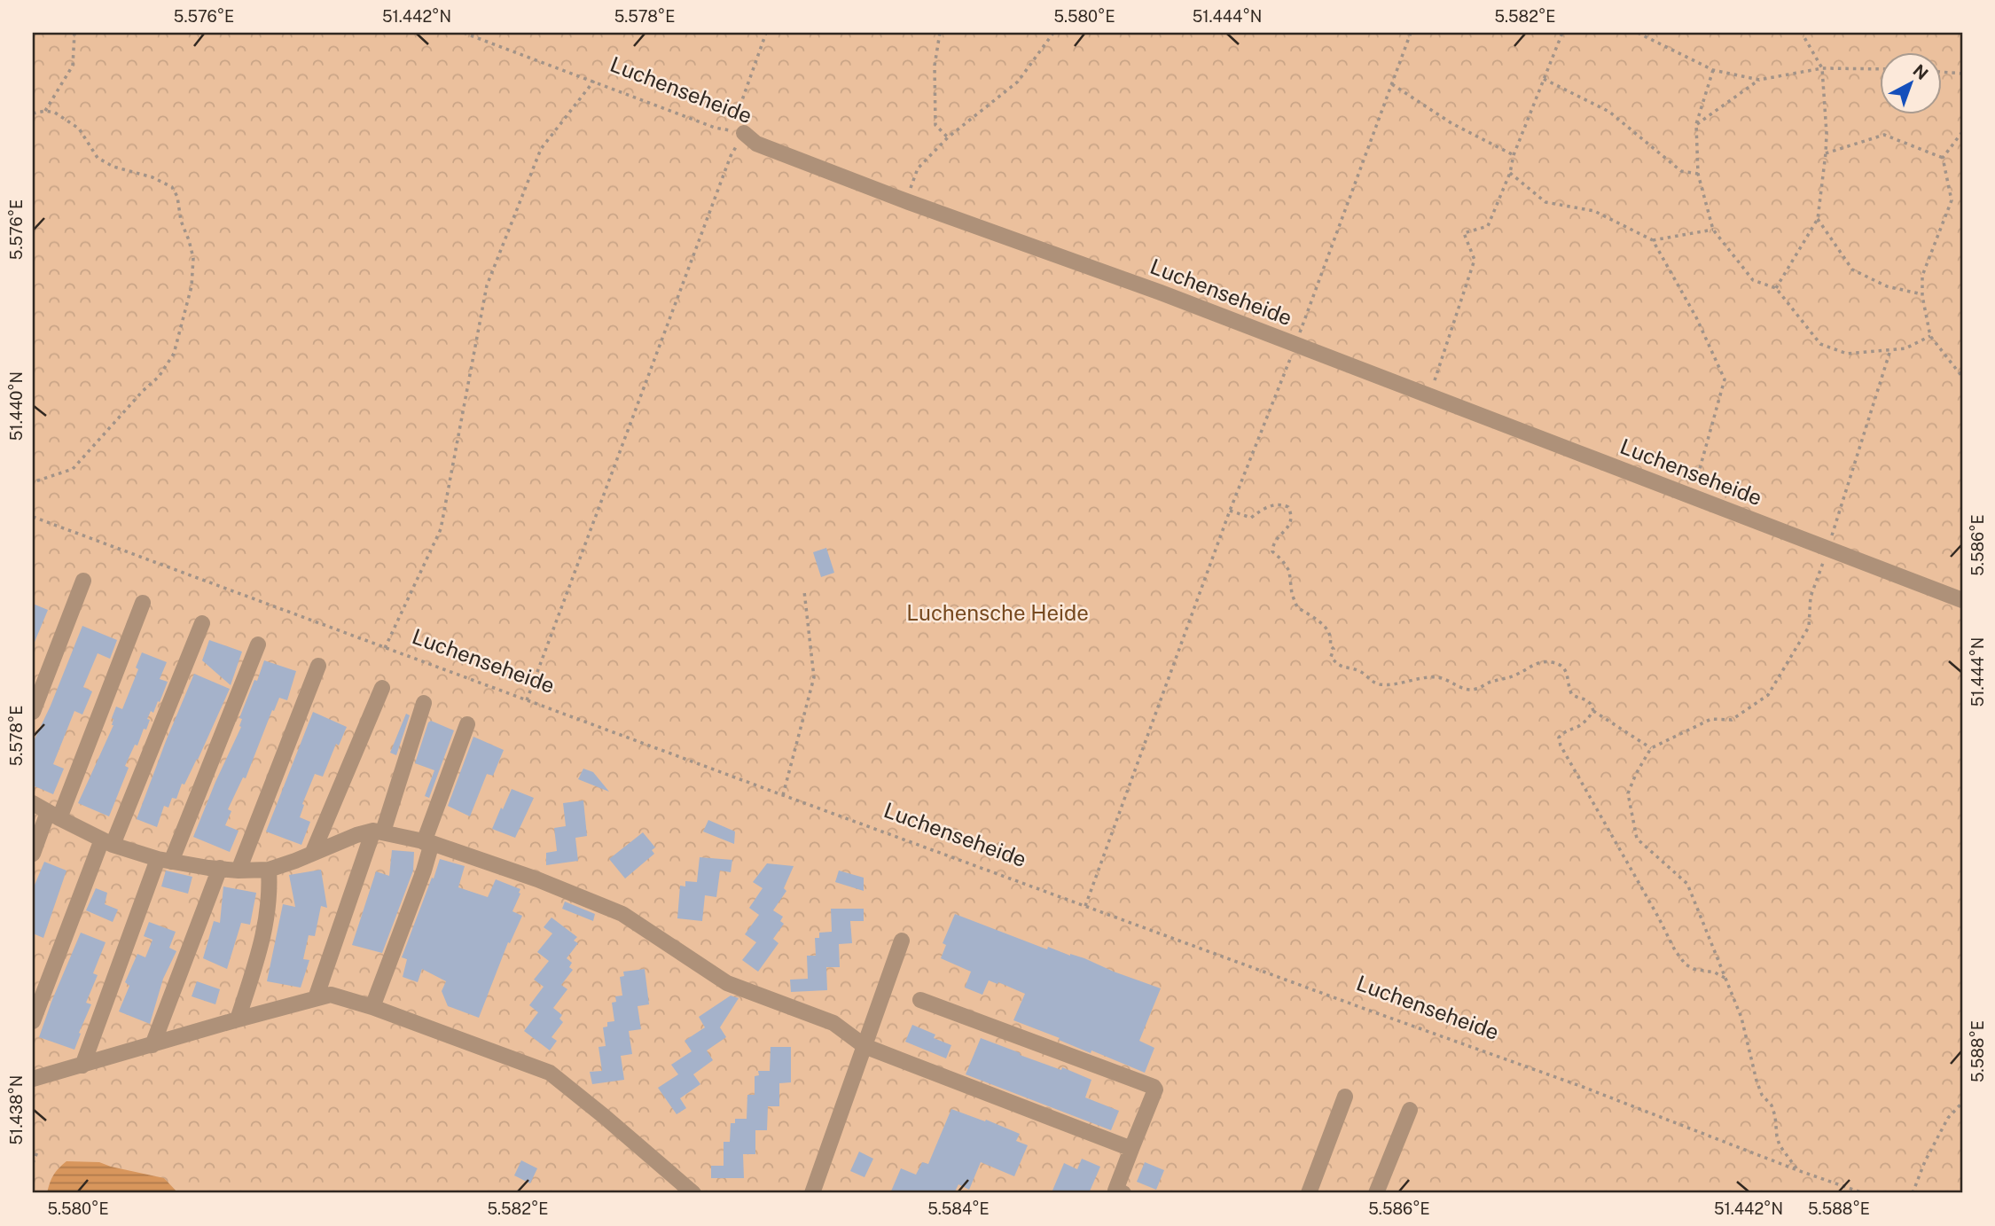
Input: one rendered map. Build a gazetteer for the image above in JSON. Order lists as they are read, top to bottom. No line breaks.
{"streets":{"street":["Luchenseheide"]},"parks":["Luchensche Heide"],"north":"top right","coordinates":["5.576°E","51.442°N","5.578°E","5.580°E","51.444°N","5.582°E","51.440°N","5.586°E","5.588°E","51.438°N","5.584°E"]}
